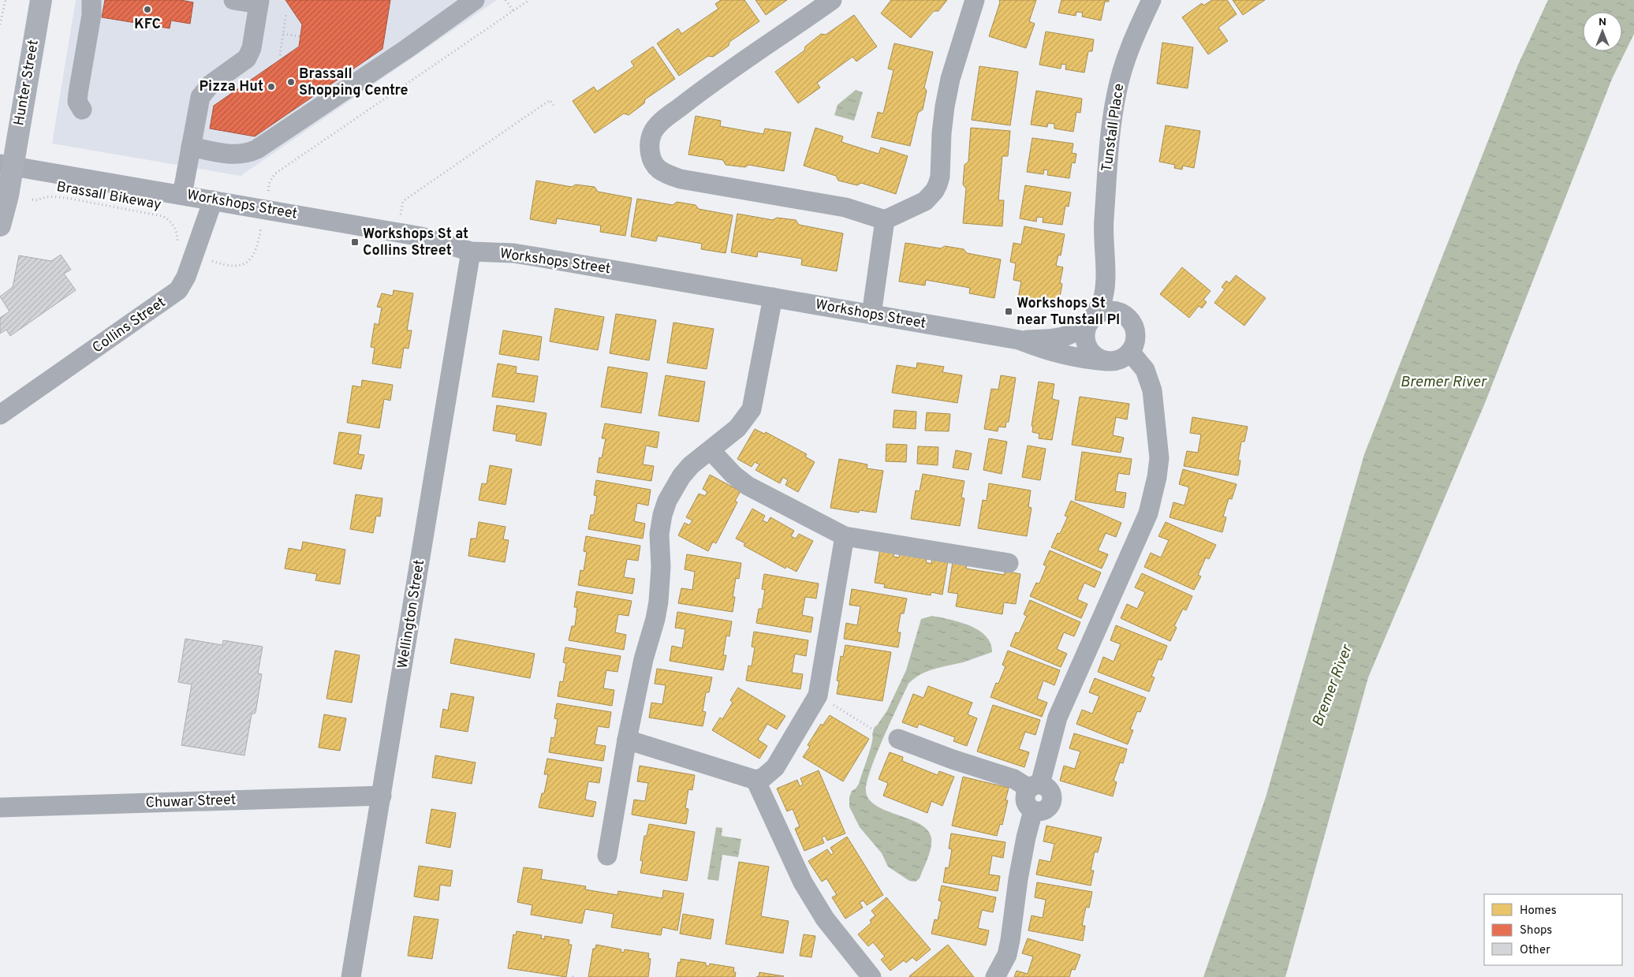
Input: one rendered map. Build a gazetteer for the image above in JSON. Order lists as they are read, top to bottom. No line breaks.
{"streets":{"main road":["Hunter Street"],"street":["Tunstall Place","Workshops Street","Collins Street","Wellington Street","Chuwar Street"],"path":["Brassall Bikeway"]},"crossings":[["Hunter Street","Workshops Street"],["Tunstall Place","Workshops Street"],["Workshops Street","Collins Street"],["Workshops Street","Wellington Street"],["Wellington Street","Chuwar Street"]],"water":["Bremer River"],"places":{"other":["KFC","Brassall Shopping Centre","Pizza Hut"],"transit":["Workshops St at Collins Street","Workshops St near Tunstall Pl"]},"legend":["Homes","Shops","Other"],"north":"top"}
